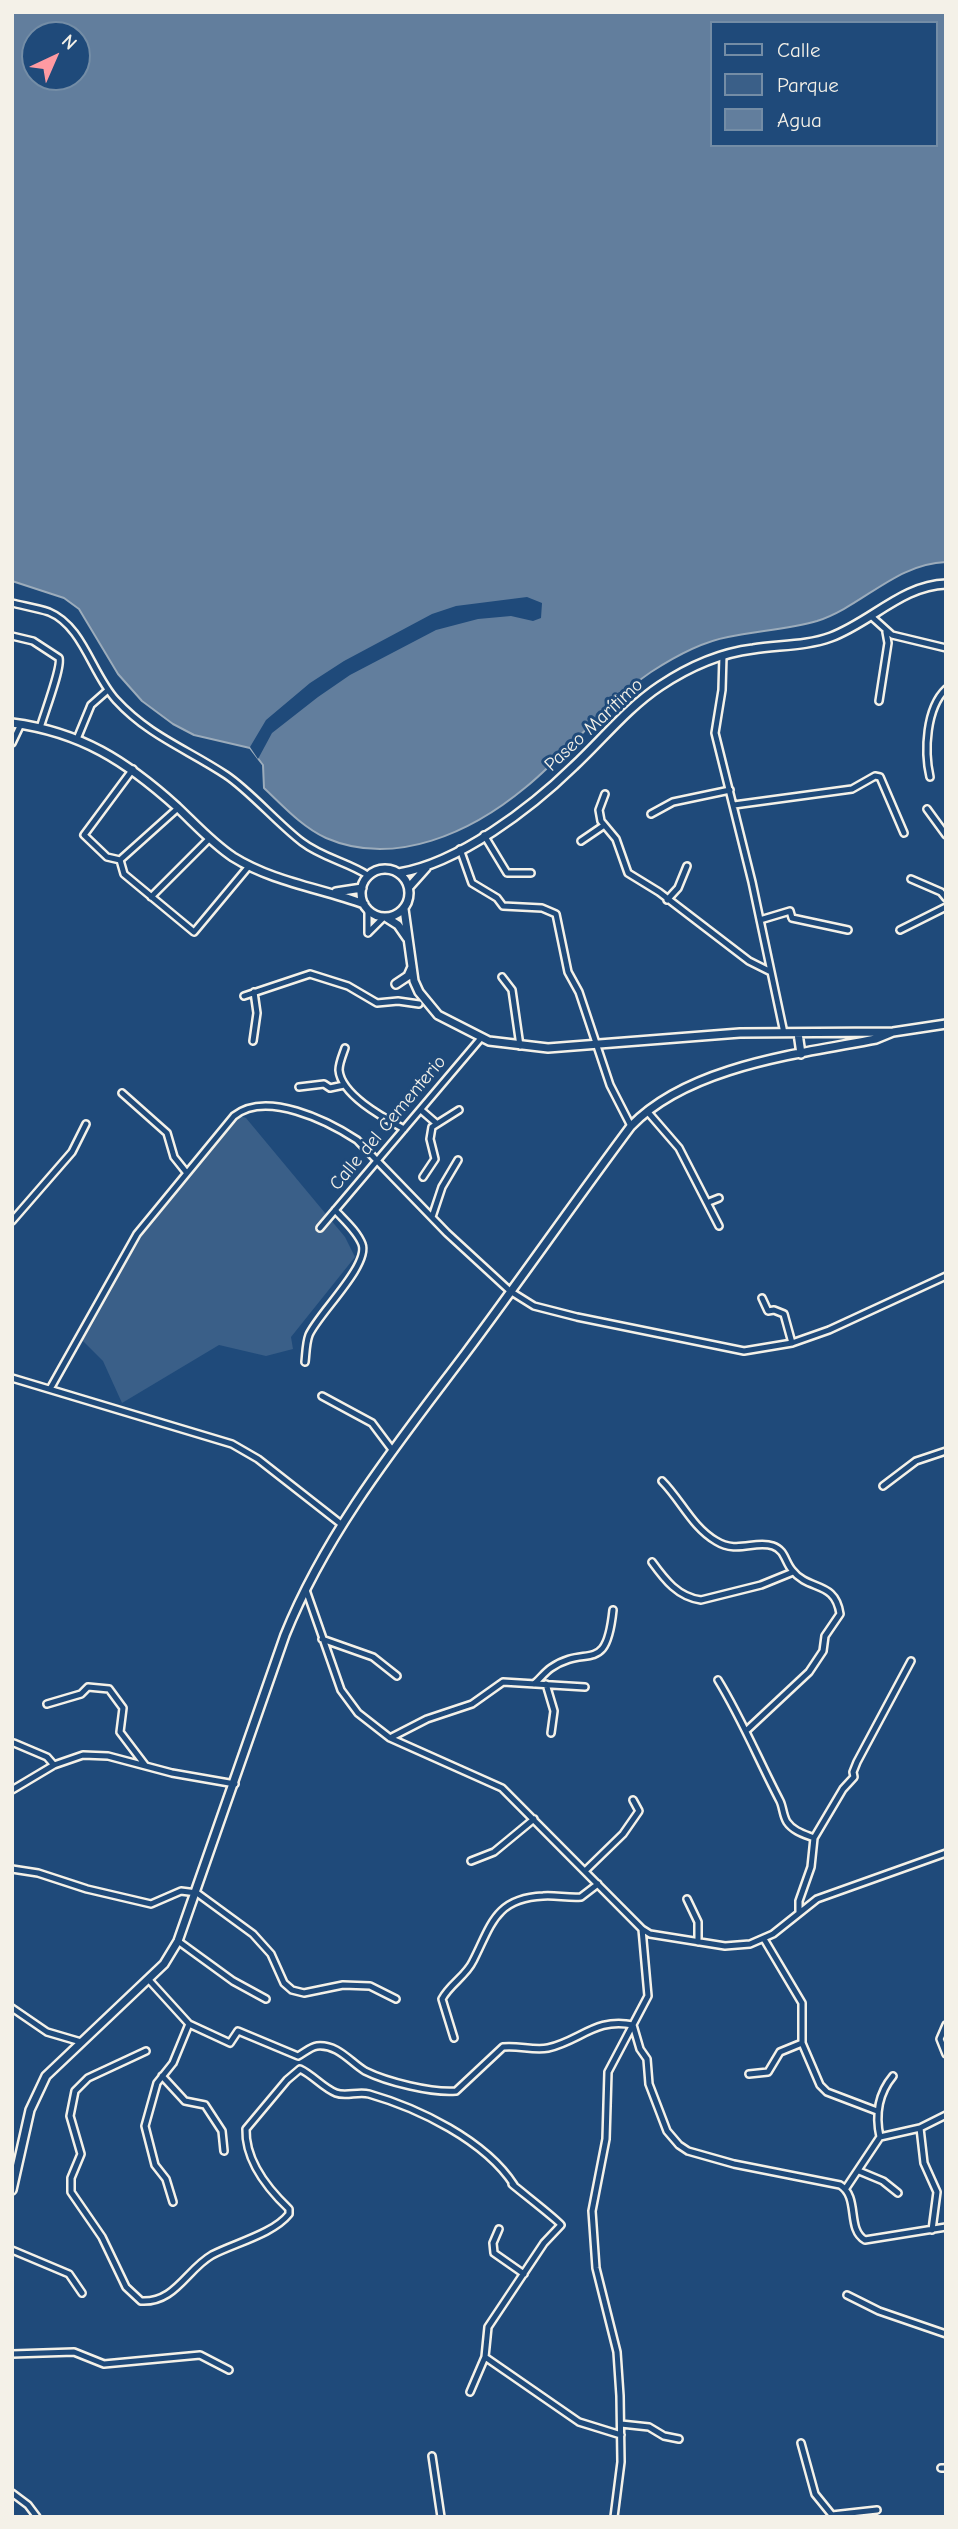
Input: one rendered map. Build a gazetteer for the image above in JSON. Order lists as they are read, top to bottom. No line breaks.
{"streets":{"main road":["Paseo Marítimo"],"street":["Calle del Cementerio"]},"legend":["Calle","Parque","Agua"],"north":"top right"}
